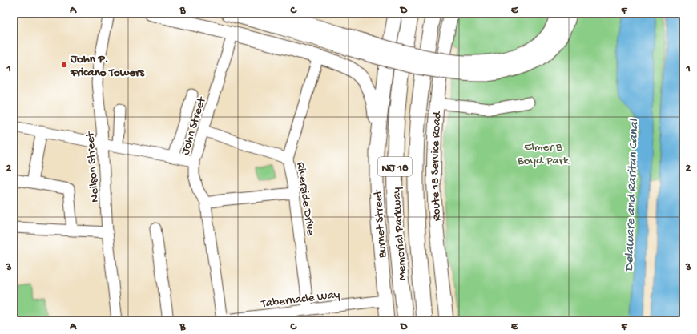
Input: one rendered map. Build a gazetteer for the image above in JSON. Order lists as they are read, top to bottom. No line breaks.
{"streets":{"highway":["NJ 18","Memorial Parkway"],"main road":["Route 18 Service Road","Burnet Street"],"street":["John Street","Neilson Street","Riverside Drive","Tabernacle Way"]},"crossings":[["Riverside Drive","Tabernacle Way"],["Burnet Street","Tabernacle Way"]],"water":["Delaware and Raritan Canal"],"parks":["Elmer B Boyd Park"],"places":["John P. Fricano Towers"],"grid":{"columns":["A","B","C","D","E","F"],"rows":["1","2","3"]}}
